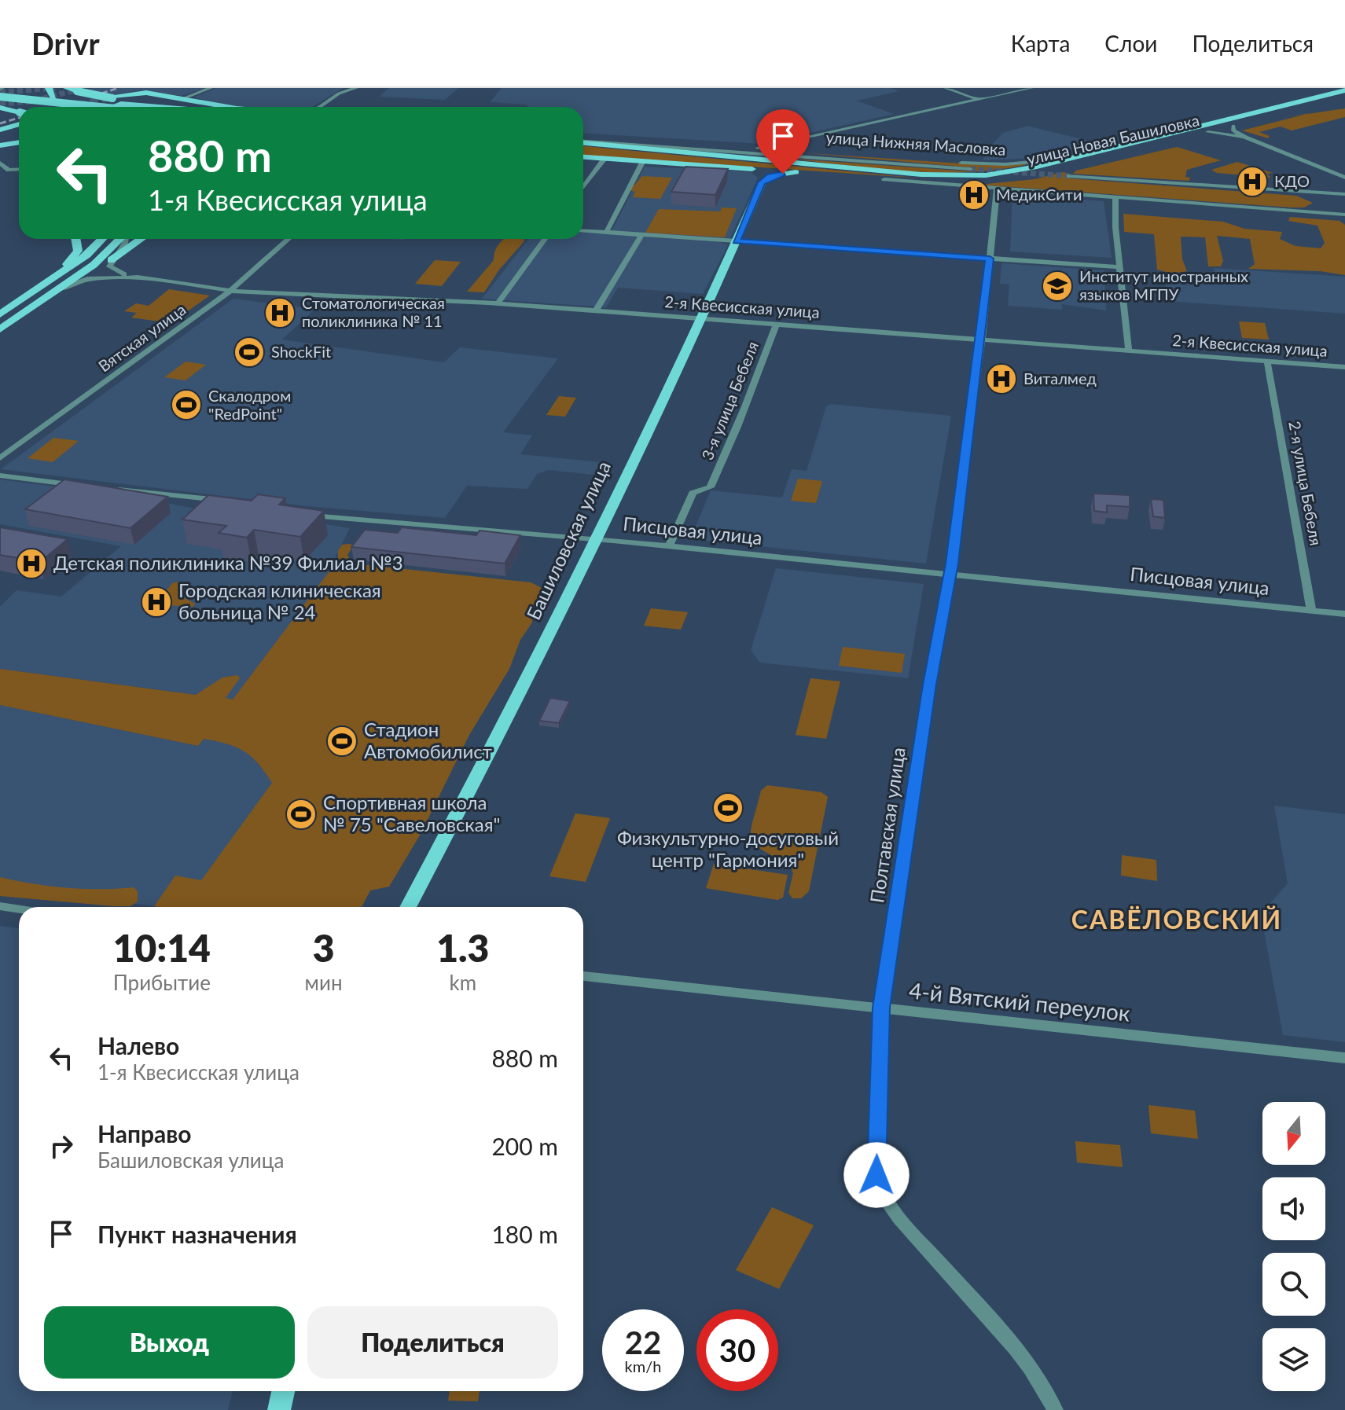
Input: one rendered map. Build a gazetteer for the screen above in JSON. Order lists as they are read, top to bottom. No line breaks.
{"streets":{"main road":["улица Новая Башиловка","улица Нижняя Масловка","Башиловская улица"],"street":["2-я Квесисская улица","Вятская улица","3-я улица Бебеля","2-я улица Бебеля","Писцовая улица","Полтавская улица","4-й Вятский переулок"]},"crossings":[["улица Новая Башиловка","улица Нижняя Масловка"],["улица Нижняя Масловка","Полтавская улица"],["2-я Квесисская улица","Вятская улица"],["2-я Квесисская улица","3-я улица Бебеля"],["2-я Квесисская улица","2-я улица Бебеля"],["2-я Квесисская улица","Башиловская улица"],["2-я Квесисская улица","Полтавская улица"],["3-я улица Бебеля","Писцовая улица"],["2-я улица Бебеля","Писцовая улица"],["Писцовая улица","Башиловская улица"],["Писцовая улица","Полтавская улица"],["Полтавская улица","4-й Вятский переулок"]],"districts":["САВЁЛОВСКИЙ"],"places":{"hospital":["КДО","МедикСити","Стоматологическая поликлиника № 11","Виталмед","Детская поликлиника №39 Филиал №3","Городская клиническая больница № 24"],"school or university":["Институт иностранных языков МГПУ"],"sports":["ShockFit","Скалодром \"RedPoint\"","Стадион Автомобилист","Физкультурно-досуговый центр \"Гармония\"","Спортивная школа № 75 \"Савеловская\""]},"north":"bottom","page":{"header":"Drivr","nav":["Карта","Слои","Поделиться"],"turn":["880 m","1-я Квесисская улица"],"eta":["10:14","Прибытие","3","мин","1.3","km"],"list":[{"name":"Налево","note":"1-я Квесисская улица","value":"880 m"},{"name":"Направо","note":"Башиловская улица","value":"200 m"},{"name":"Пункт назначения","value":"180 m"}],"buttons":["Выход","Поделиться"],"speed":"22 km/h","limit":"30"}}
